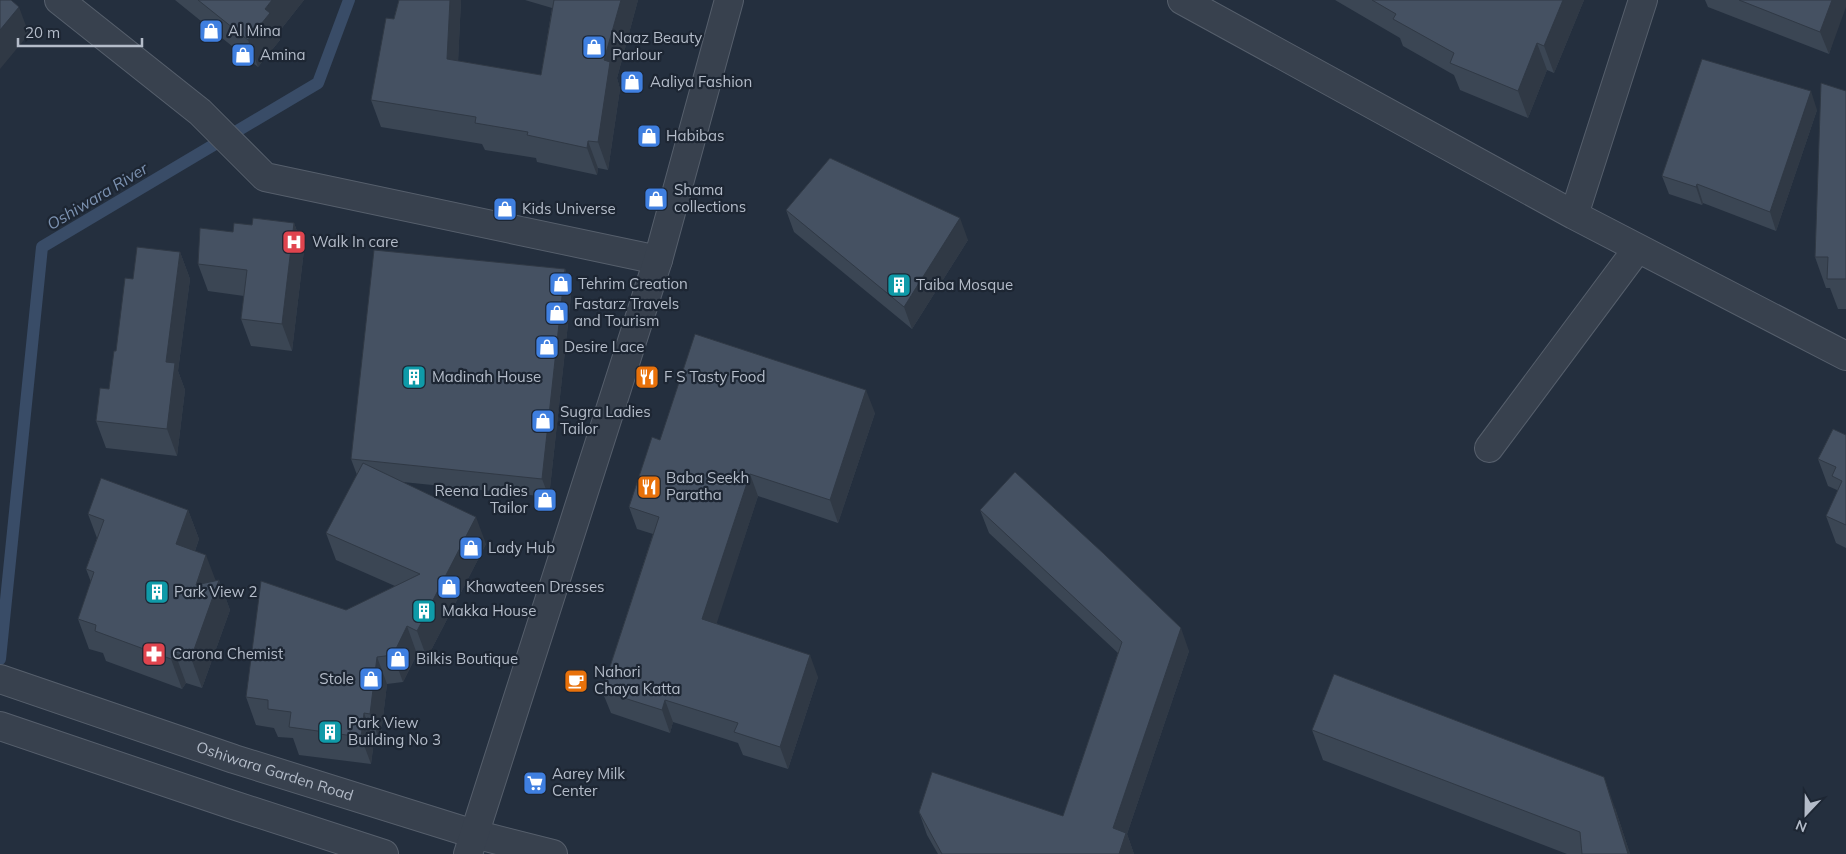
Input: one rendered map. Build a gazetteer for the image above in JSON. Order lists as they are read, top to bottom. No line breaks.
{"streets":{"street":["Oshiwara Garden Road"]},"water":["Oshiwara River"],"places":{"shop":["Al Mina","Naaz Beauty Parlour","Amina","Aaliya Fashion","Habibas","Shama collections","Kids Universe","Tehrim Creation","Fastarz Travels and Tourism","Desire Lace","Sugra Ladies Tailor","Reena Ladies Tailor","Lady Hub","Khawateen Dresses","Bilkis Boutique","Stole"],"hospital":["Walk In care"],"building":["Taiba Mosque","Madinah House","Park View 2","Makka House","Park View Building No 3"],"restaurant":["F S Tasty Food","Baba Seekh Paratha"],"pharmacy":["Carona Chemist"],"cafe":["Nahori Chaya Katta"],"supermarket":["Aarey Milk Center"]},"scale_bar":"20 m","north":"bottom"}
